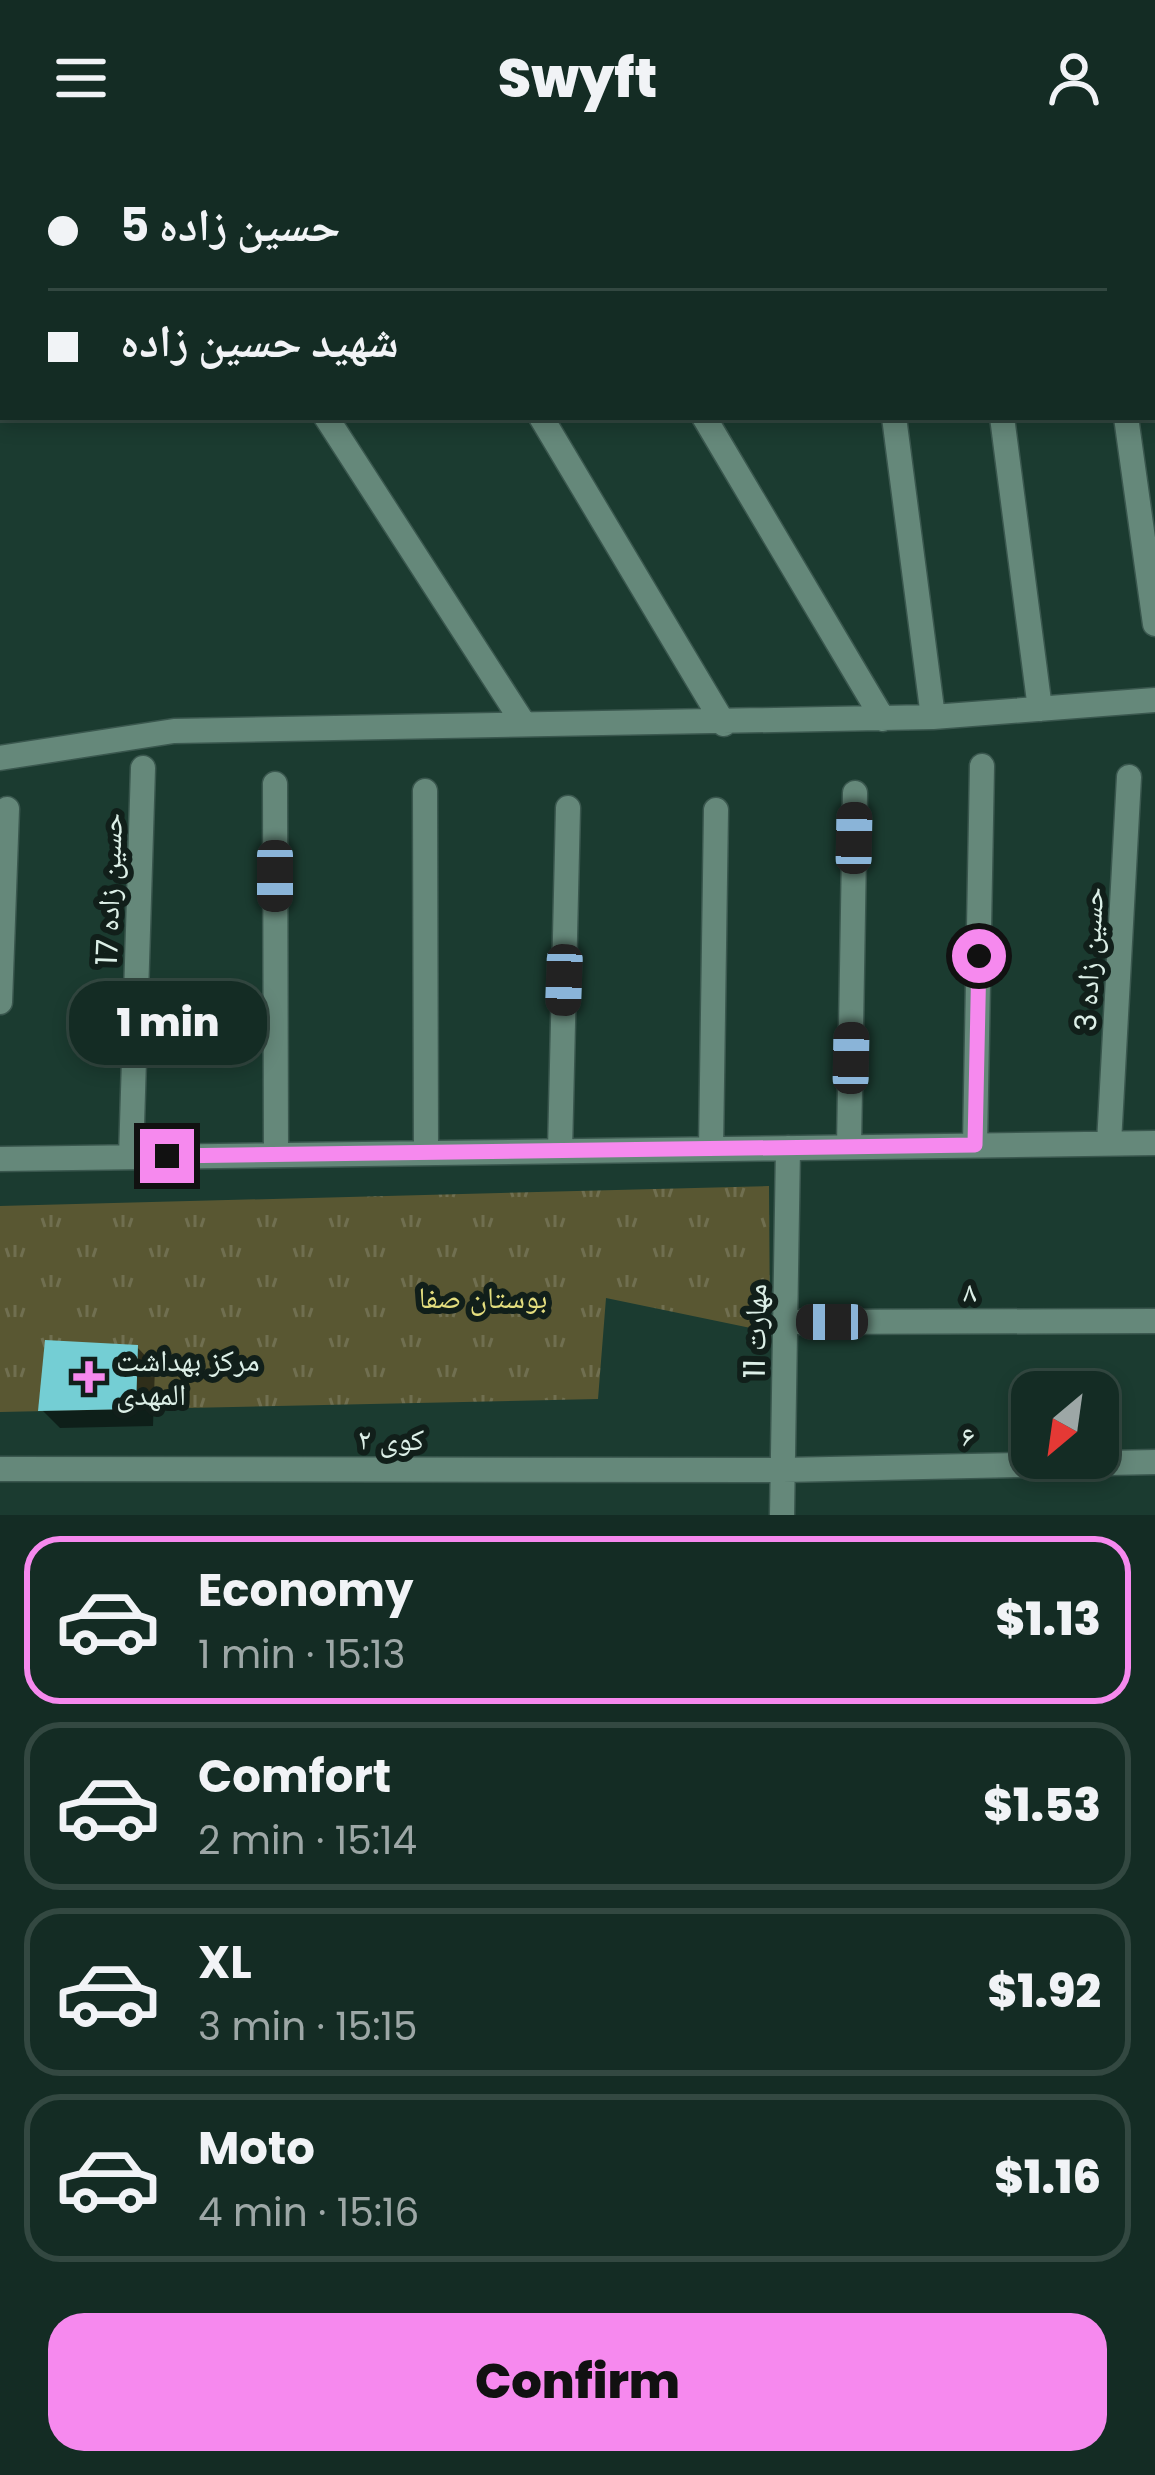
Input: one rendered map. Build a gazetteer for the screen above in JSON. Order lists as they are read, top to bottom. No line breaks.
{"streets":{"street":["حسین زاده 17","حسین زاده 3","۸","مهارت 11","۶","کوی ۲"]},"crossings":[["۸","مهارت 11"],["مهارت 11","۶"],["مهارت 11","کوی ۲"],["۶","کوی ۲"]],"parks":["بوستان صفا"],"places":{"health":["مرکز بهداشت المهدی"]},"north":"bottom left","page":{"header":"Swyft","banner":["حسین زاده 5","شهید حسین زاده"],"bubble":"1 min","list":[{"name":"Economy","note":"1 min · 15:13","value":"$1.13"},{"name":"Comfort","note":"2 min · 15:14","value":"$1.53"},{"name":"XL","note":"3 min · 15:15","value":"$1.92"},{"name":"Moto","note":"4 min · 15:16","value":"$1.16"}],"buttons":"Confirm"}}
